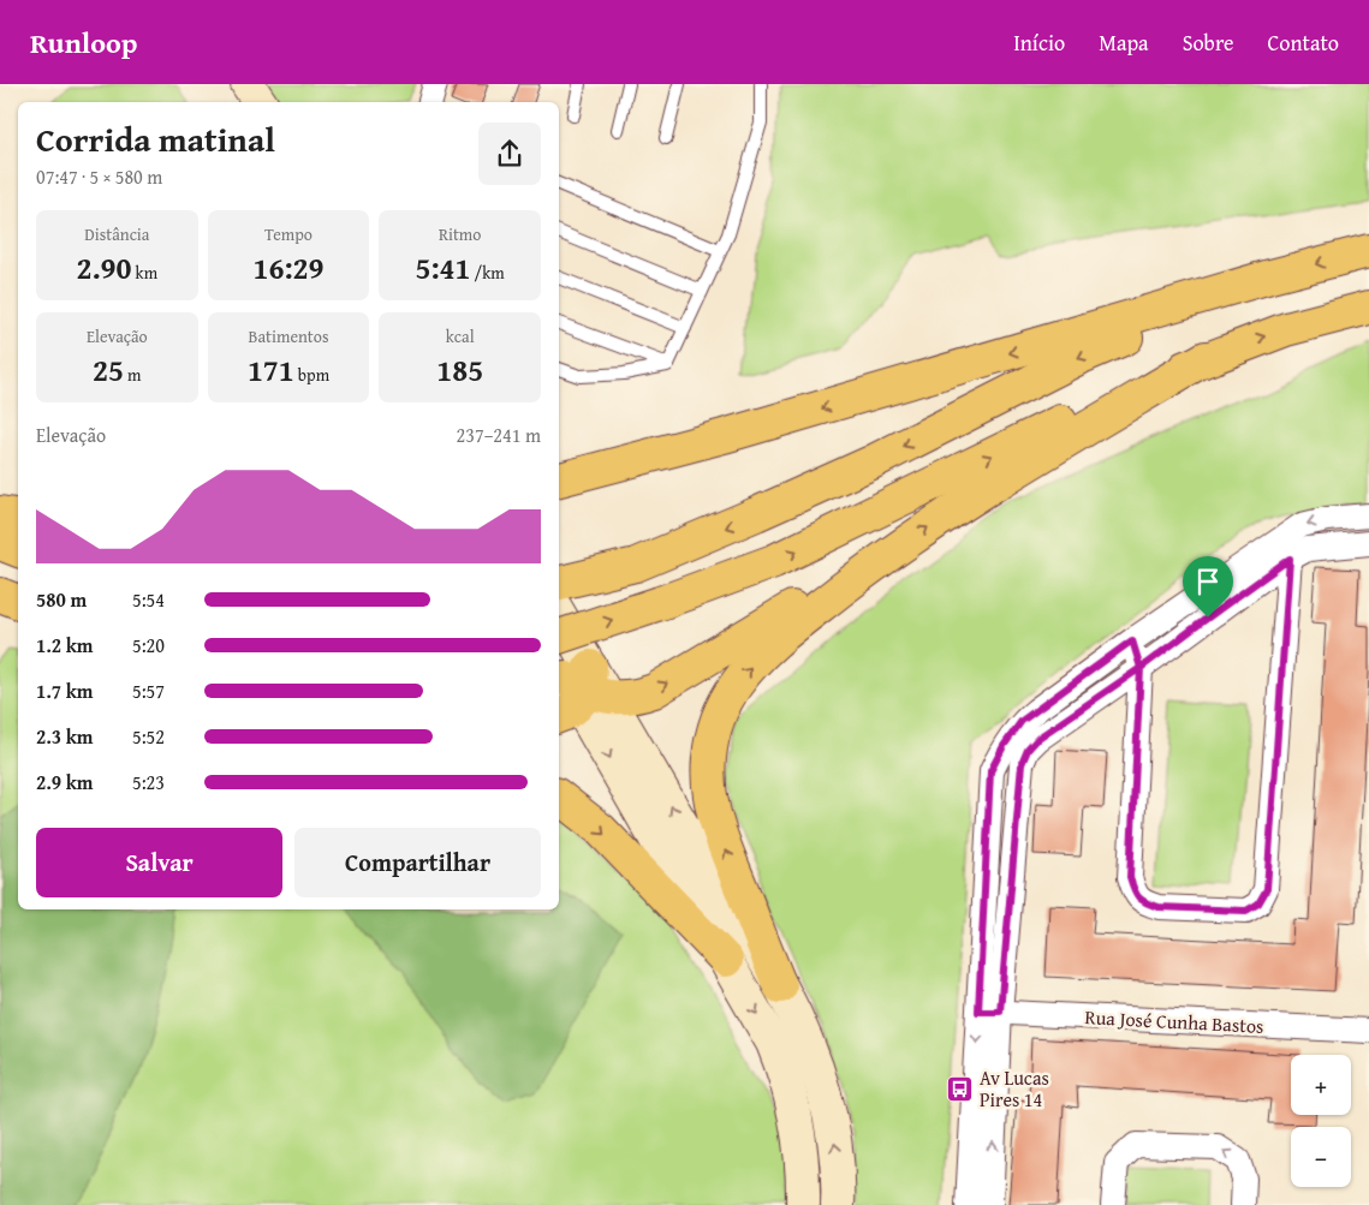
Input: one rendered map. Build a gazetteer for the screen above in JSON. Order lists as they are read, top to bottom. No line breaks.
{"streets":{"street":["Rua José Cunha Bastos"]},"places":{"bus stop":["Av Lucas Pires 14"]},"page":{"header":"Runloop","nav":["Início","Mapa","Sobre","Contato"],"heading":["Corrida matinal","07:47 · 5 × 580 m"],"stats":[["Distância","2.90 km"],["Tempo","16:29"],["Ritmo","5:41 /km"],["Elevação","25 m"],["Batimentos","171 bpm"],["kcal","185"]],"chart":["Elevação","237–241 m"],"list":[{"name":"580 m","note":"5:54"},{"name":"1.2 km","note":"5:20"},{"name":"1.7 km","note":"5:57"},{"name":"2.3 km","note":"5:52"},{"name":"2.9 km","note":"5:23"}],"buttons":["Salvar","Compartilhar"],"map_buttons":["+","−"]}}
